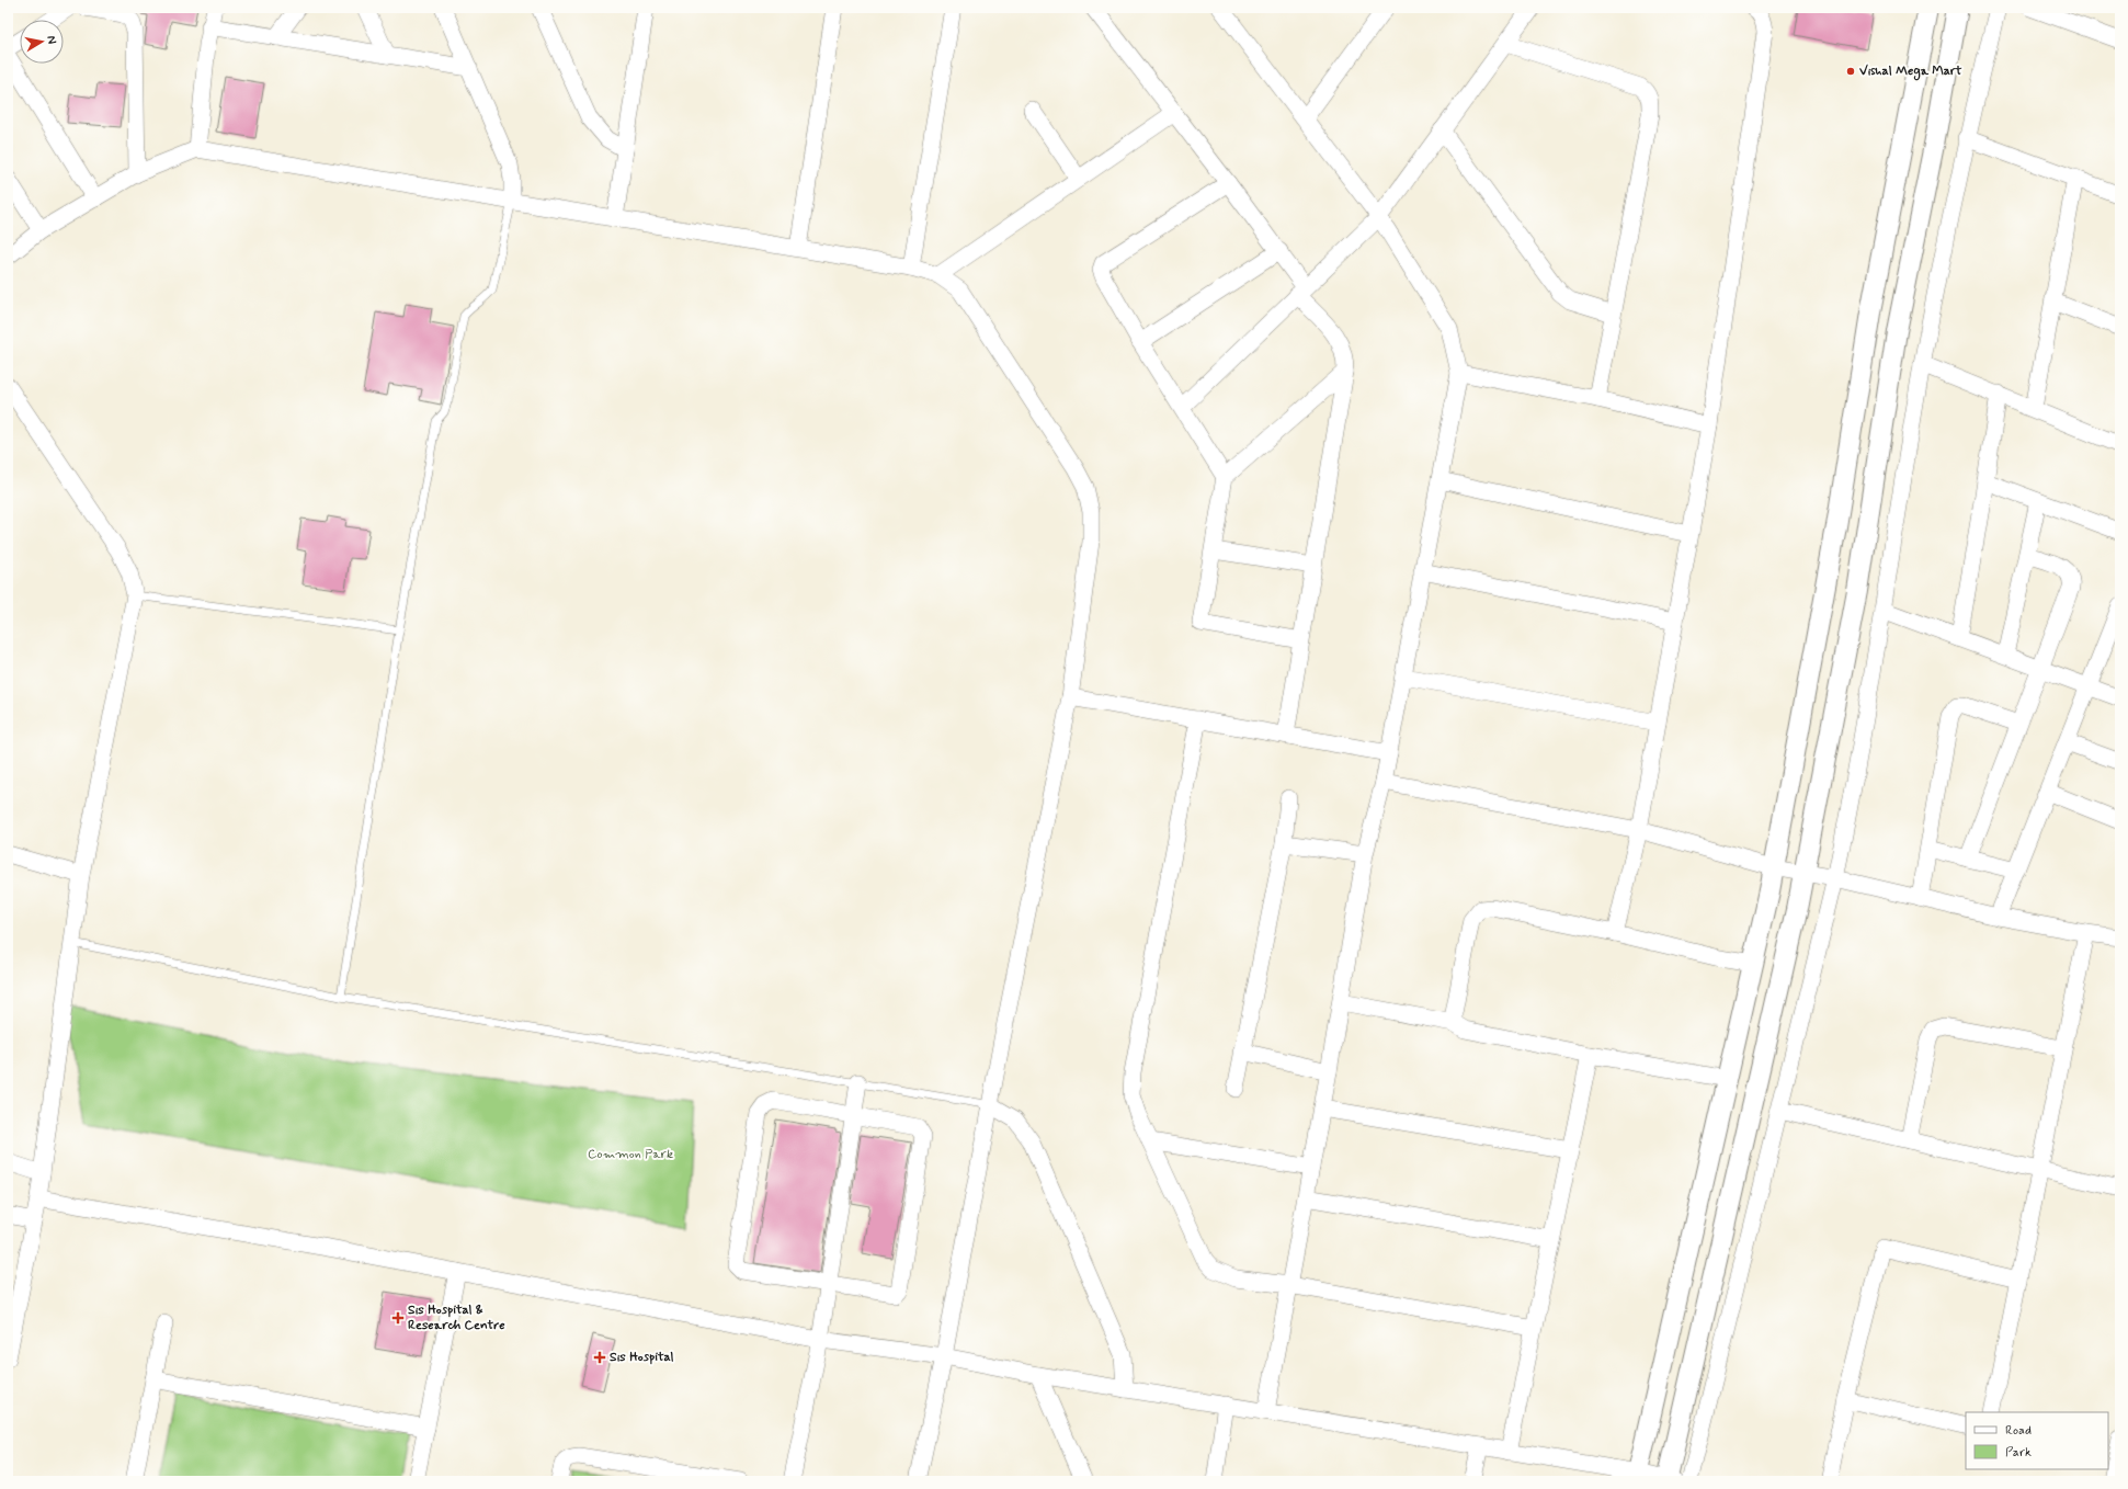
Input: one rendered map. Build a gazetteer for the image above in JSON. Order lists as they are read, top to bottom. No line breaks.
{"parks":["Common Park"],"places":{"other":["Vishal Mega Mart"],"health":["Sis Hospital & Research Centre","Sis Hospital"]},"legend":["Road","Park"],"north":"right"}
